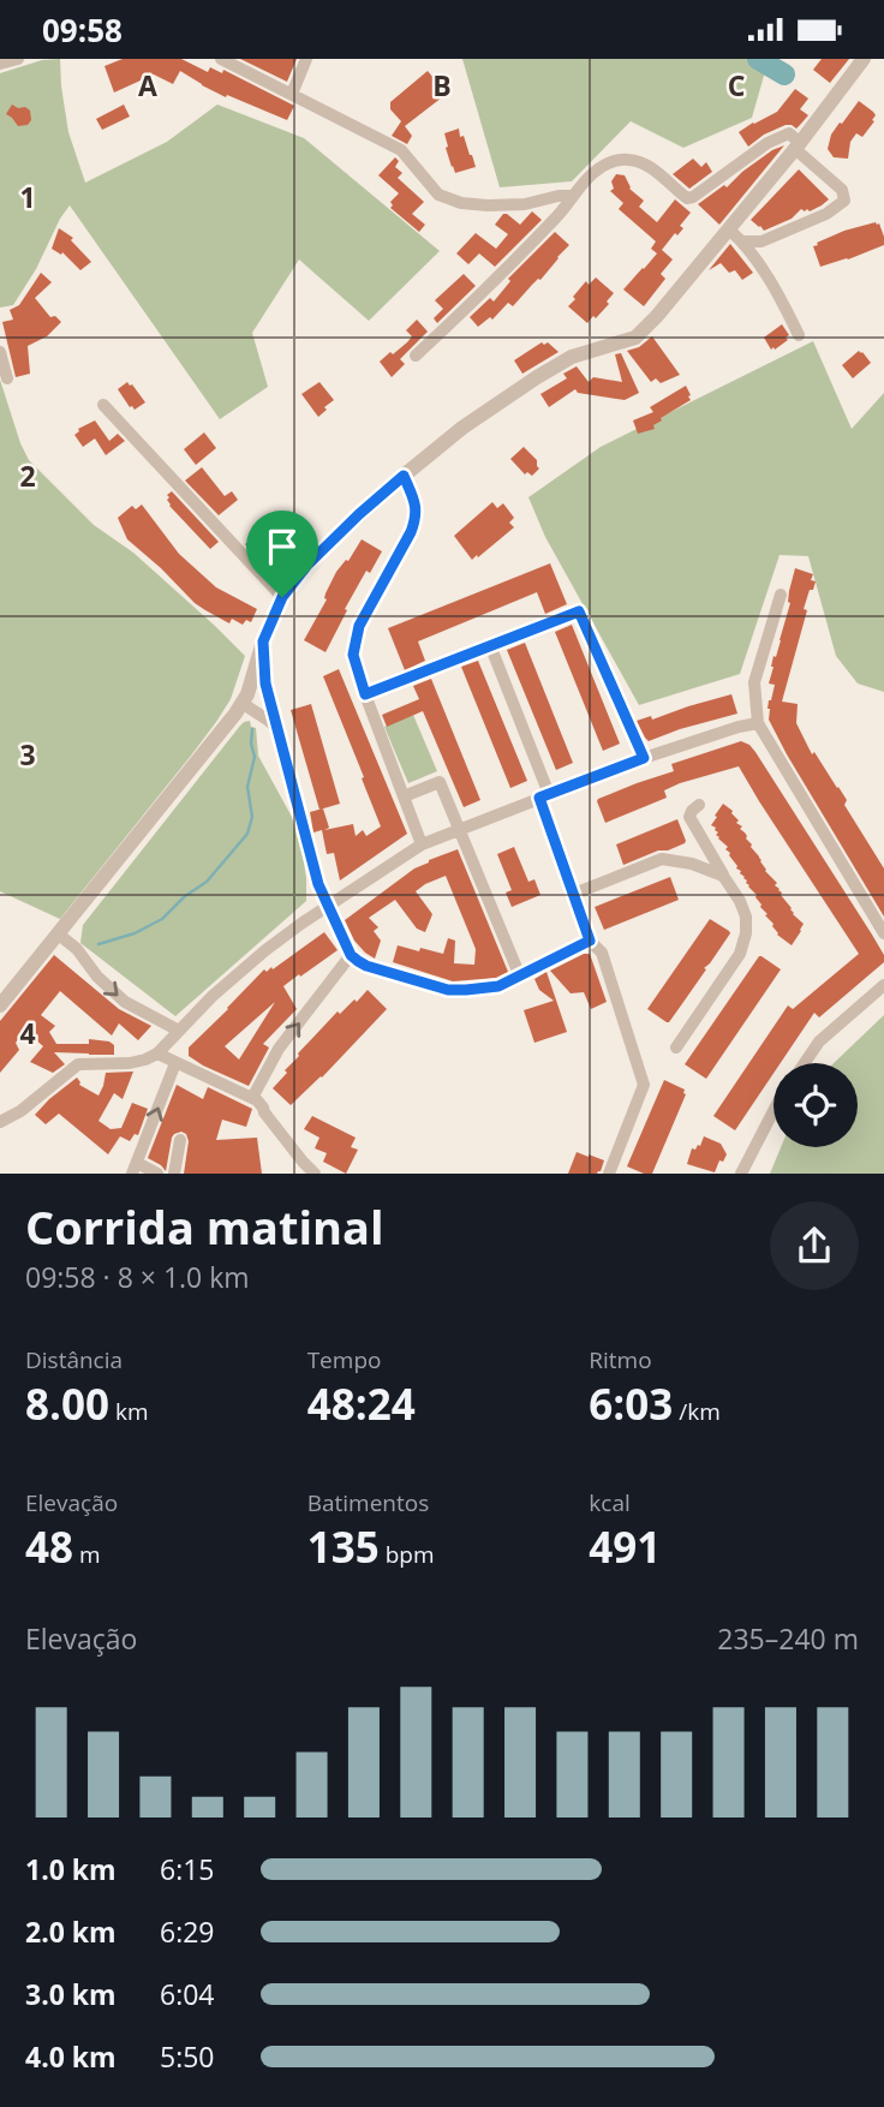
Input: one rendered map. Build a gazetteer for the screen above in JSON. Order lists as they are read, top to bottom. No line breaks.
{"page":{"status":"09:58","heading":["Corrida matinal","09:58 · 8 × 1.0 km"],"stats":[["Distância","8.00 km"],["Tempo","48:24"],["Ritmo","6:03 /km"],["Elevação","48 m"],["Batimentos","135 bpm"],["kcal","491"]],"chart":["Elevação","235–240 m"],"list":[{"name":"1.0 km","note":"6:15"},{"name":"2.0 km","note":"6:29"},{"name":"3.0 km","note":"6:04"},{"name":"4.0 km","note":"5:50"}]},"grid":{"columns":["A","B","C"],"rows":["1","2","3","4"]}}
